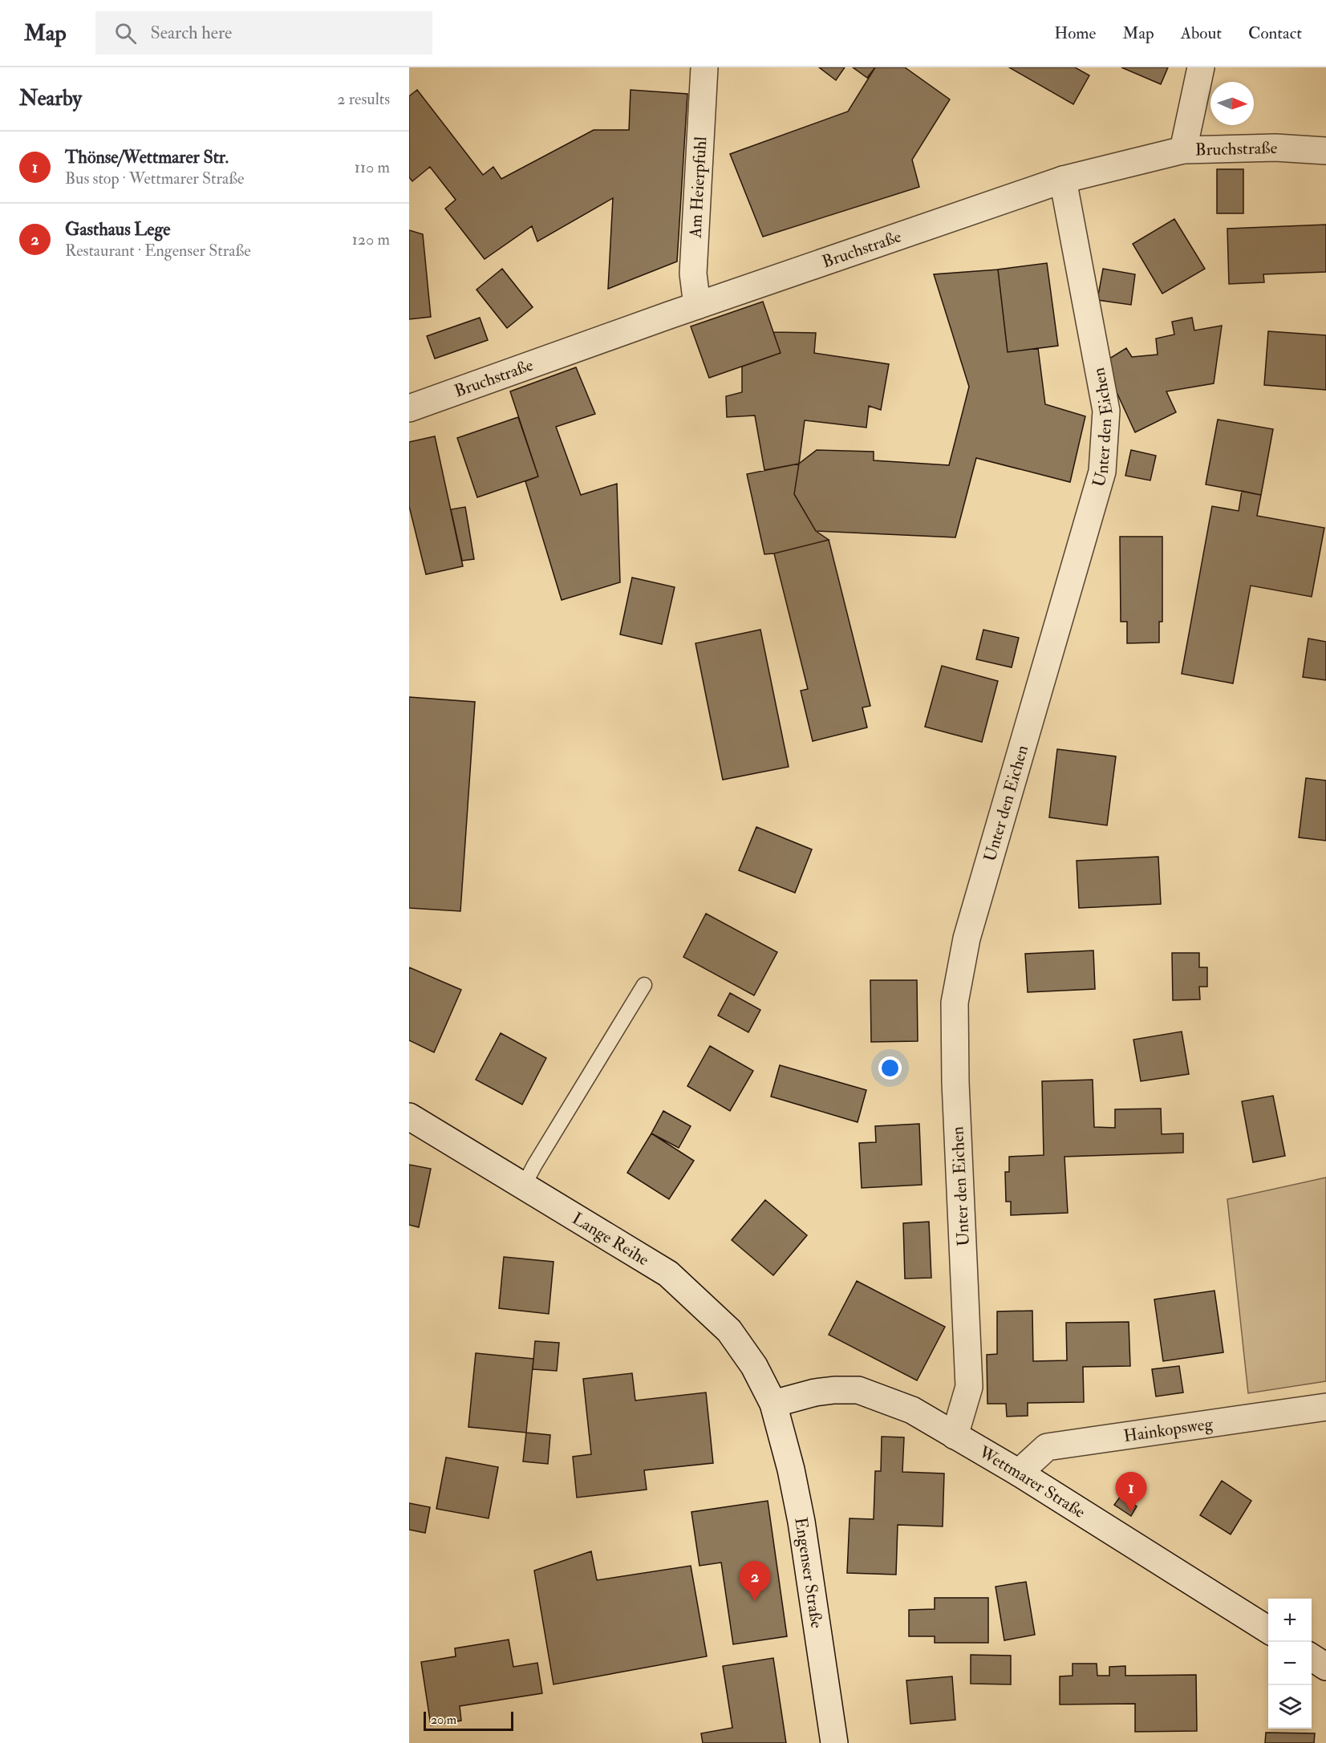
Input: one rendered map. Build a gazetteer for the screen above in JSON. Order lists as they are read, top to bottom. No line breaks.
{"streets":{"street":["Bruchstraße","Am Heierpfuhl","Unter den Eichen","Lange Reihe","Hainkopsweg","Wettmarer Straße","Engenser Straße"]},"crossings":[["Bruchstraße","Am Heierpfuhl"],["Bruchstraße","Unter den Eichen"],["Unter den Eichen","Wettmarer Straße"],["Lange Reihe","Wettmarer Straße"],["Lange Reihe","Engenser Straße"],["Hainkopsweg","Wettmarer Straße"],["Wettmarer Straße","Engenser Straße"]],"scale_bar":"20 m","north":"right","page":{"header":"Map","search":"Search here","nav":["Home","Map","About","Contact"],"heading":["Nearby","2 results"],"list":[{"mark":"1","name":"Thönse/Wettmarer Str.","note":"Bus stop · Wettmarer Straße","value":"110 m"},{"mark":"2","name":"Gasthaus Lege","note":"Restaurant · Engenser Straße","value":"120 m"}],"pins":["1","2"],"map_buttons":["+","−"],"scale":"20 m"}}
